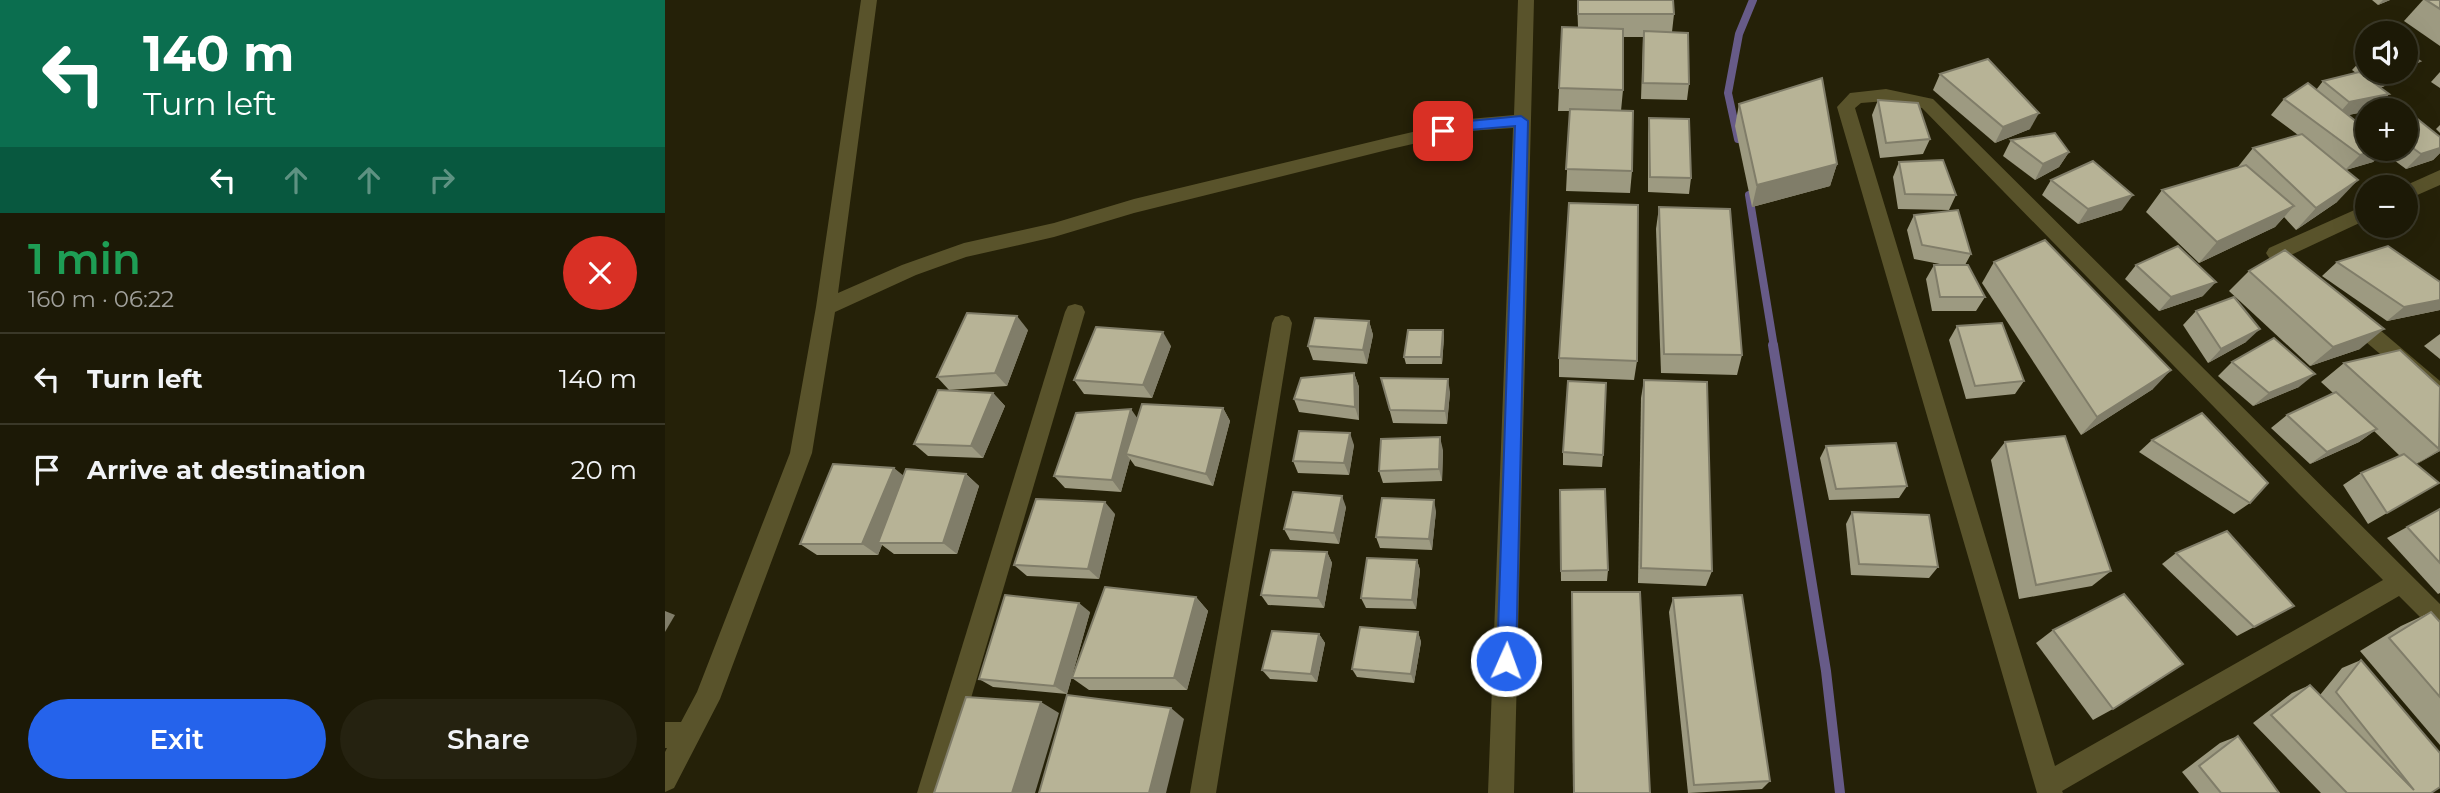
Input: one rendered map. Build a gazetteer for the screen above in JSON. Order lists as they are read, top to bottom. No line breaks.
{"page":{"turn":["140 m","Turn left"],"map_buttons":["+","−"],"heading":["1 min","160 m · 06:22"],"list":[{"name":"Turn left","value":"140 m"},{"name":"Arrive at destination","value":"20 m"}],"buttons":["Exit","Share"]}}
